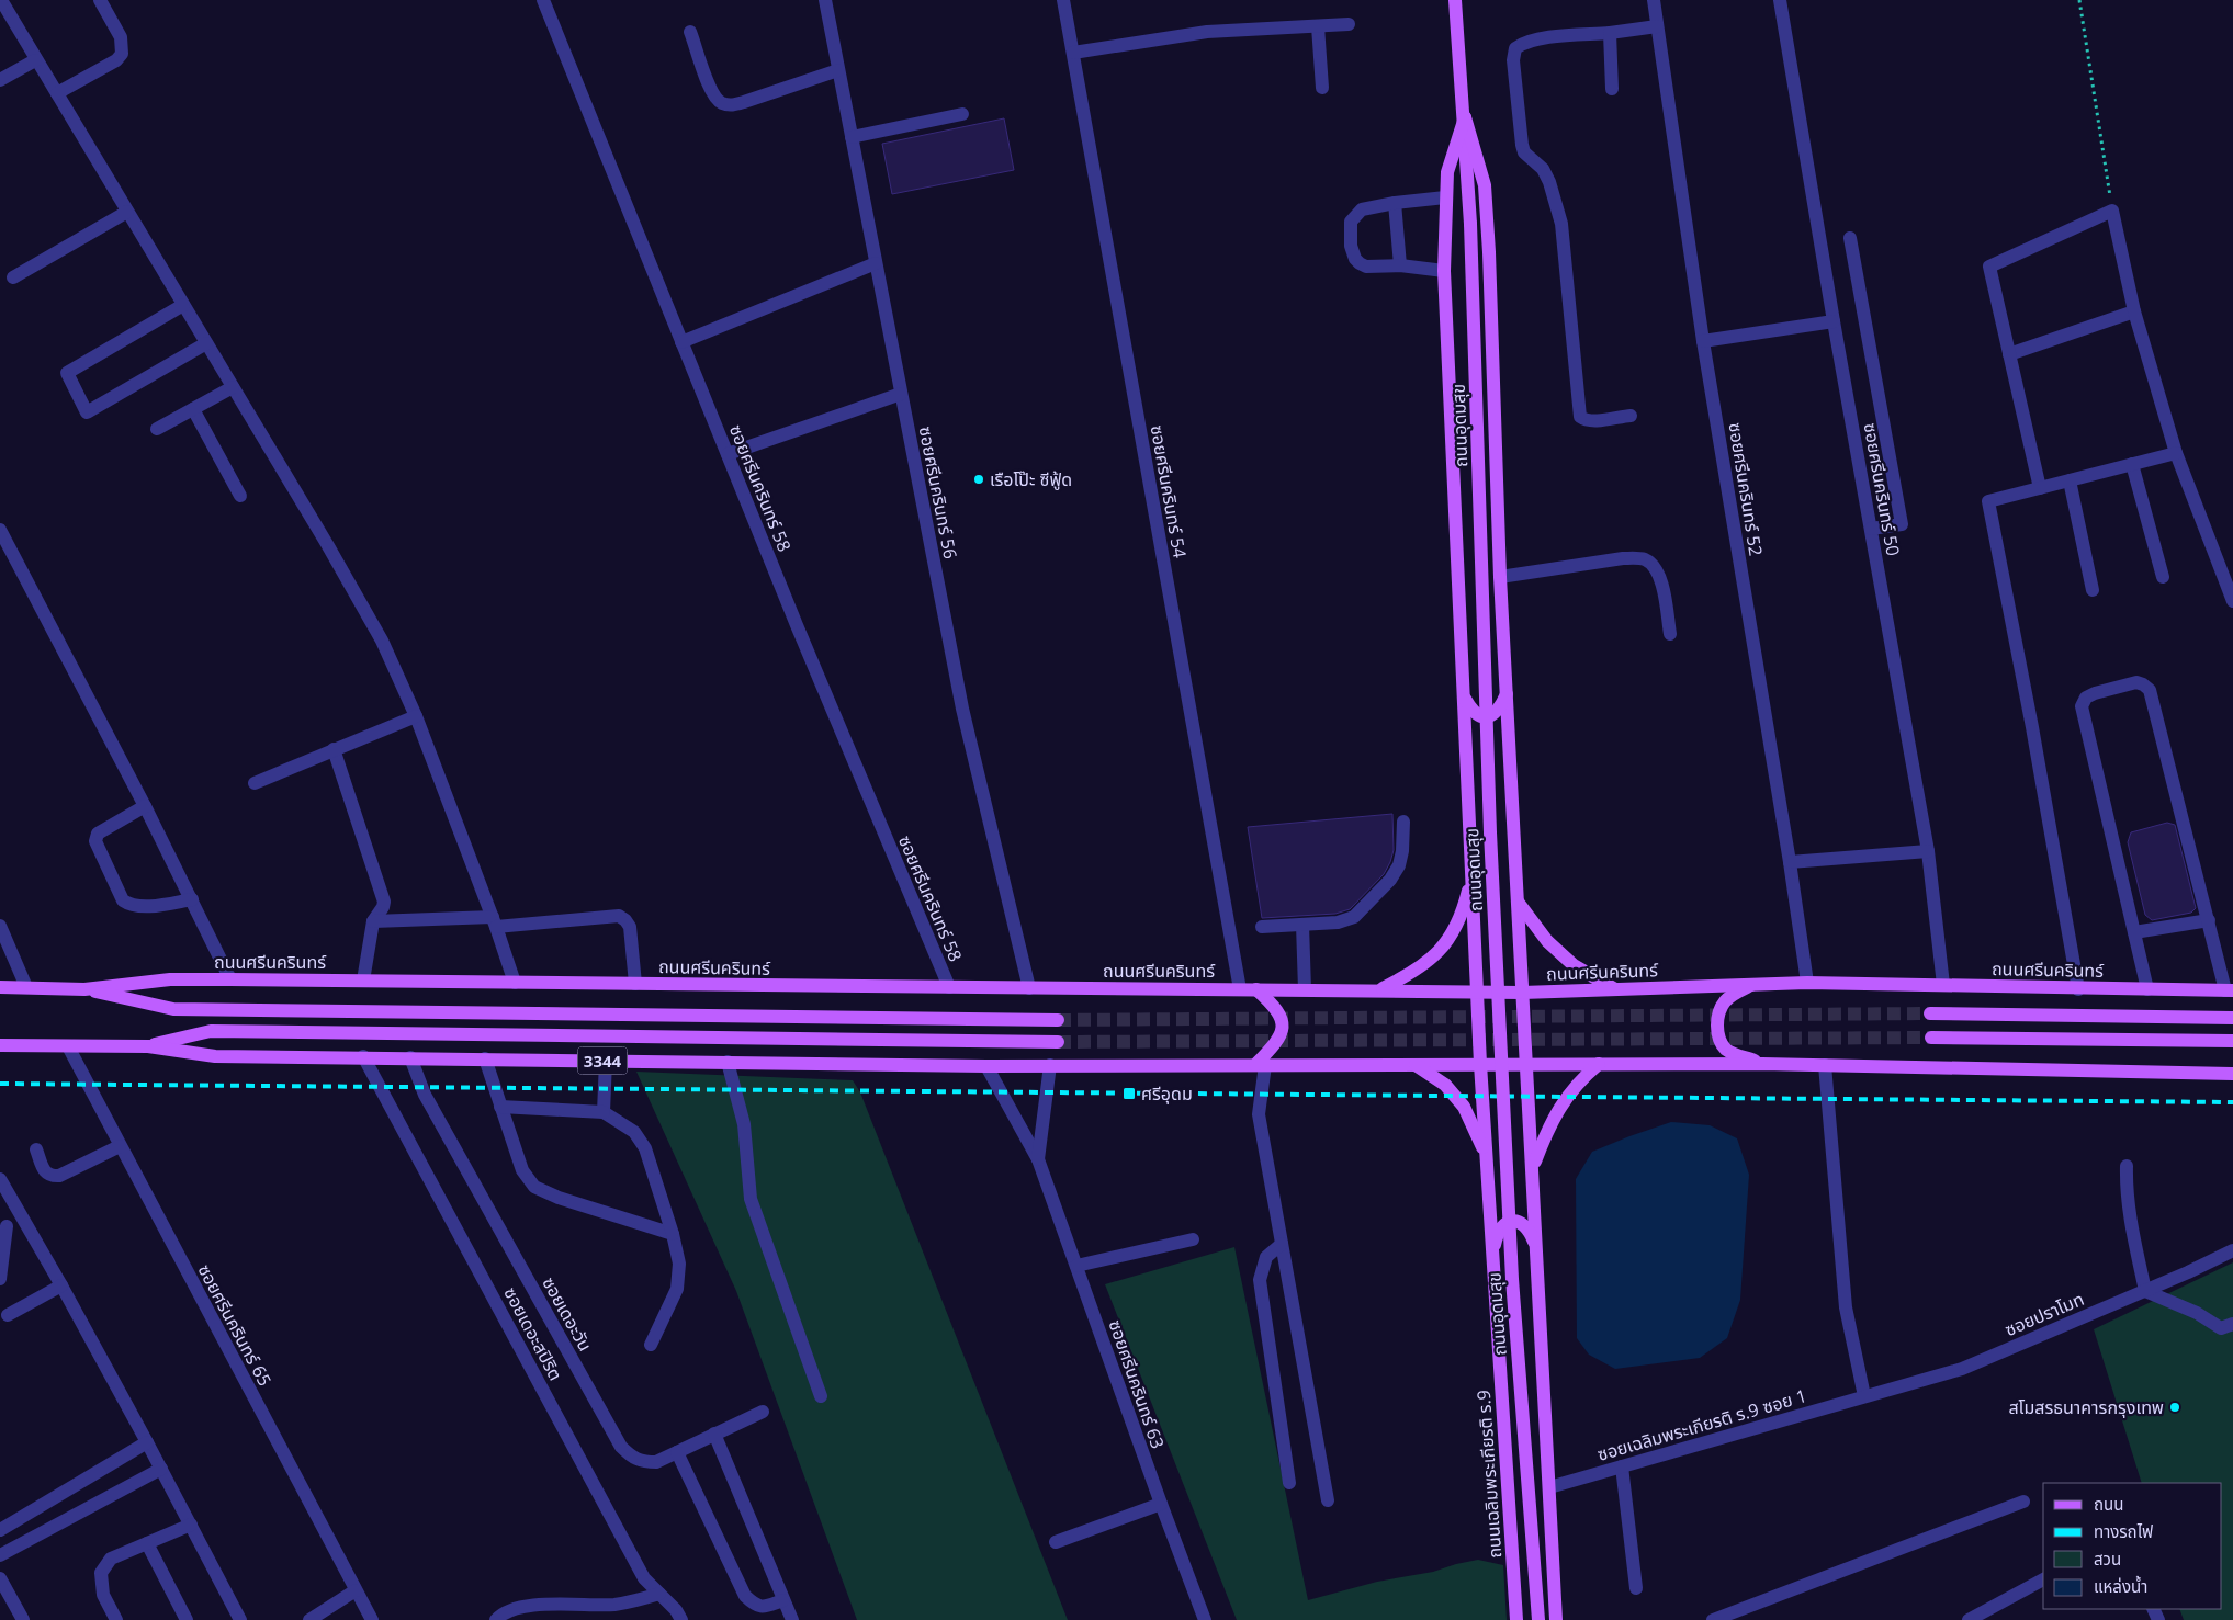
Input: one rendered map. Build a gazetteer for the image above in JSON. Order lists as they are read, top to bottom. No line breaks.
{"streets":{"main road":["ถนนอุดมสุข","ถนนศรีนครินทร์","3344","ถนนเฉลิมพระเกียรติ ร.9"],"street":["ซอยศรีนครินทร์ 58","ซอยศรีนครินทร์ 52","ซอยศรีนครินทร์ 50","ซอยศรีนครินทร์ 54","ซอยศรีนครินทร์ 56","ซอยเดอะวัน","ซอยปราโมท","ซอยศรีนครินทร์ 65","ซอยเดอะสปิริต","ซอยศรีนครินทร์ 63","ซอยเฉลิมพระเกียรติ ร.9 ซอย 1"]},"crossings":[["ถนนอุดมสุข","ถนนศรีนครินทร์"],["ถนนอุดมสุข","ถนนเฉลิมพระเกียรติ ร.9"],["ซอยศรีนครินทร์ 58","ถนนศรีนครินทร์"],["ซอยศรีนครินทร์ 52","ถนนศรีนครินทร์"],["ซอยศรีนครินทร์ 50","ถนนศรีนครินทร์"],["ซอยศรีนครินทร์ 54","ถนนศรีนครินทร์"],["ซอยศรีนครินทร์ 56","ถนนศรีนครินทร์"],["3344","ซอยเดอะวัน"],["3344","ซอยศรีนครินทร์ 65"],["3344","ซอยเดอะสปิริต"],["3344","ซอยศรีนครินทร์ 63"],["ซอยปราโมท","ซอยเฉลิมพระเกียรติ ร.9 ซอย 1"]],"places":{"other":["เรือโป๊ะ ซีฟู้ด","สโมสรธนาคารกรุงเทพ"],"transit":["ศรีอุดม"]},"legend":["ถนน","ทางรถไฟ","สวน","แหล่งน้ำ"]}
